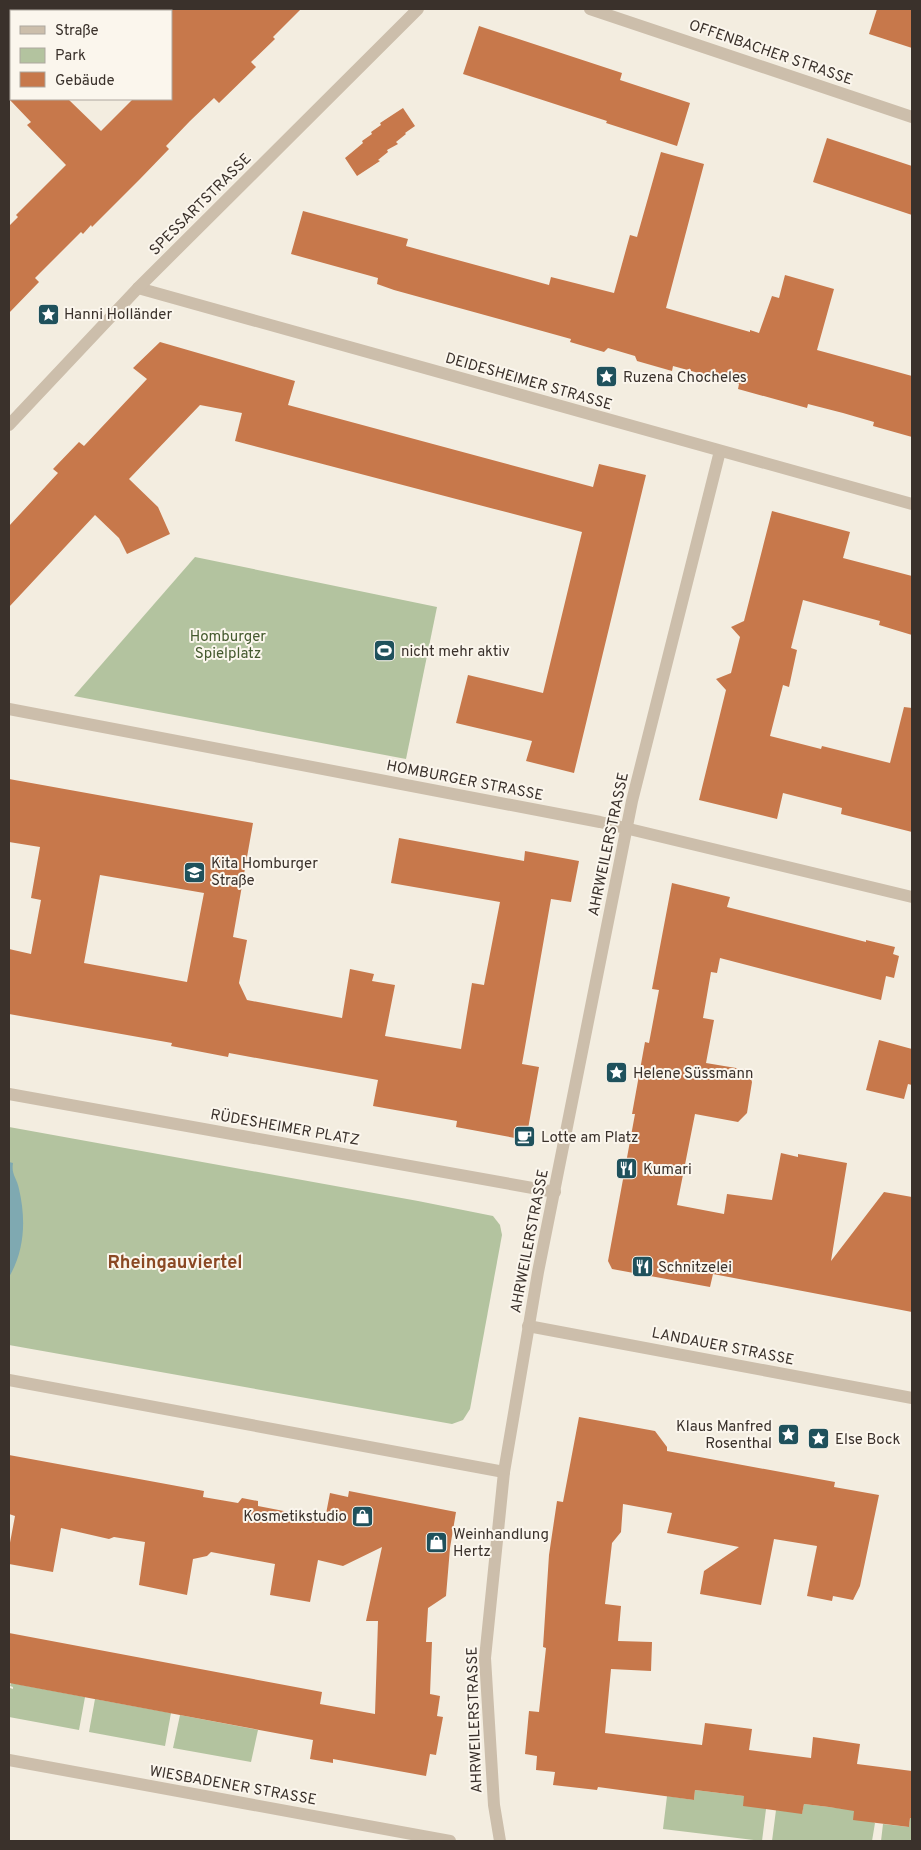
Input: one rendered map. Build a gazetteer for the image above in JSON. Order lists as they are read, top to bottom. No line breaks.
{"streets":{"street":["OFFENBACHER STRASSE","SPESSARTSTRASSE","DEIDESHEIMER STRASSE","HOMBURGER STRASSE","AHRWEILERSTRASSE","RÜDESHEIMER PLATZ","LANDAUER STRASSE","WIESBADENER STRASSE"]},"crossings":[["SPESSARTSTRASSE","DEIDESHEIMER STRASSE"],["DEIDESHEIMER STRASSE","AHRWEILERSTRASSE"],["HOMBURGER STRASSE","AHRWEILERSTRASSE"],["AHRWEILERSTRASSE","RÜDESHEIMER PLATZ"],["AHRWEILERSTRASSE","LANDAUER STRASSE"]],"districts":["Rheingauviertel"],"parks":["Homburger Spielplatz"],"places":{"place":["Hanni Holländer","Ruzena Chocheles","Helene Süssmann","Klaus Manfred Rosenthal","Else Bock"],"sports":["nicht mehr aktiv"],"school or university":["Kita Homburger Straße"],"cafe":["Lotte am Platz"],"restaurant":["Kumari","Schnitzelei"],"shop":["Kosmetikstudio","Weinhandlung Hertz"]},"legend":["Straße","Park","Gebäude"]}
